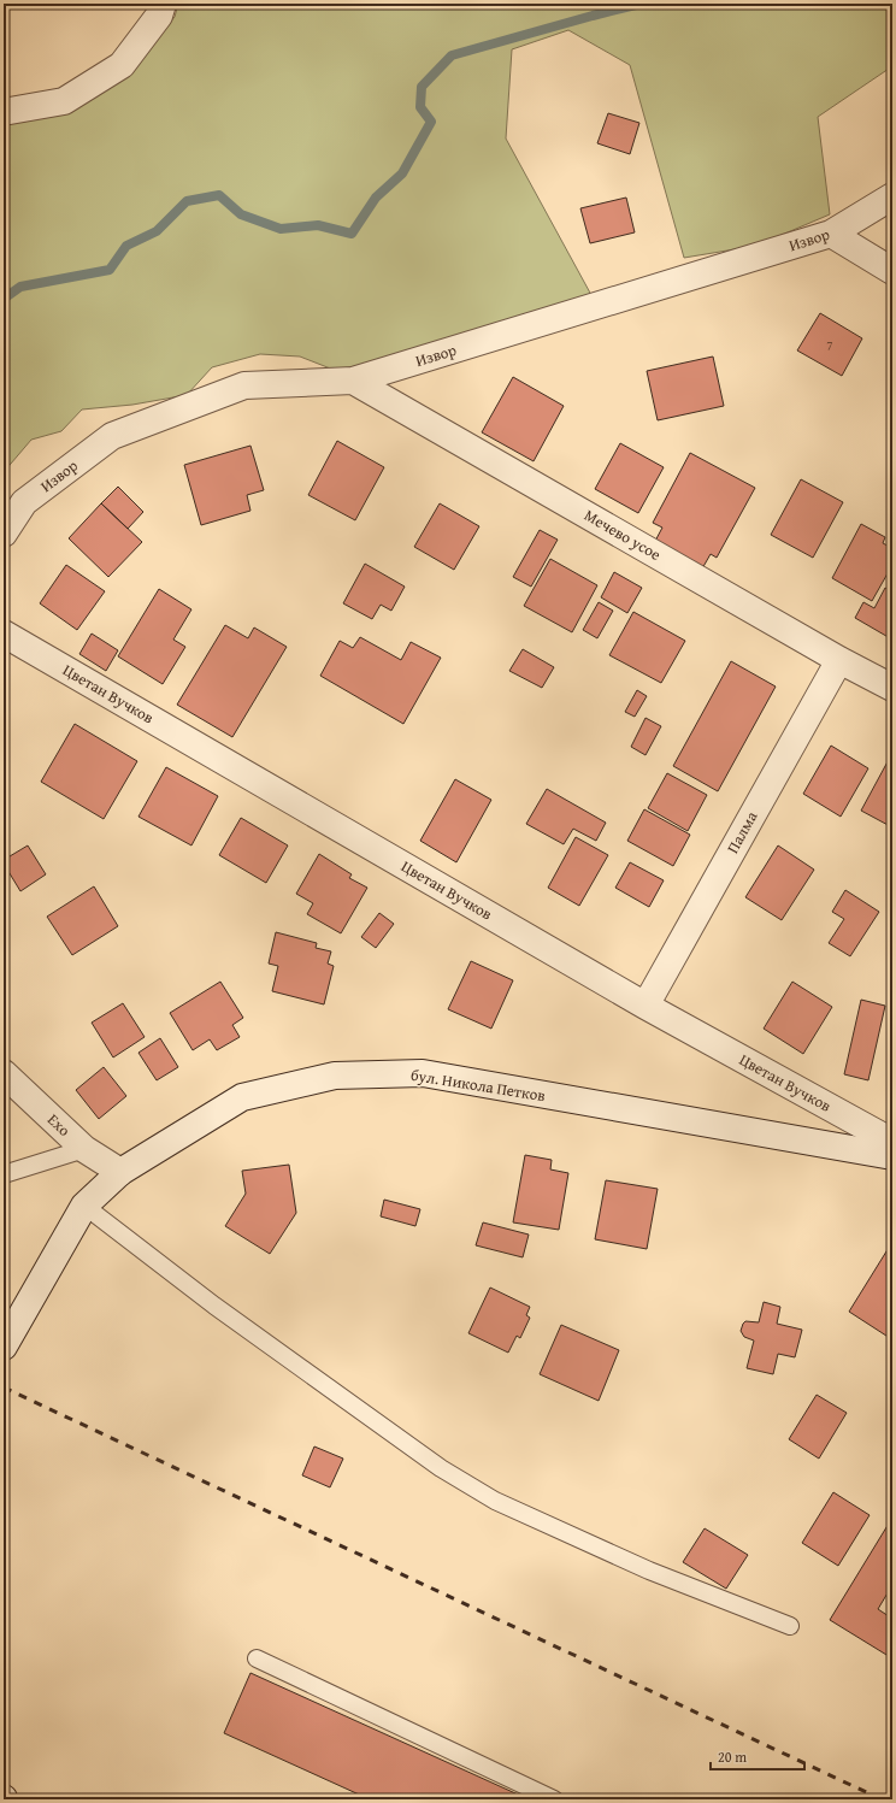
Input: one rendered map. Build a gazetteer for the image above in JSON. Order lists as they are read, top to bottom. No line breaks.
{"streets":{"street":["Извор","Мечево усое","Цветан Вучков","Палма","бул. Никола Петков","Ехо"]},"crossings":[["Извор","Мечево усое"],["Мечево усое","Палма"],["Цветан Вучков","Палма"],["бул. Никола Петков","Ехо"]],"house_numbers":["7"],"scale_bar":"20 m"}
